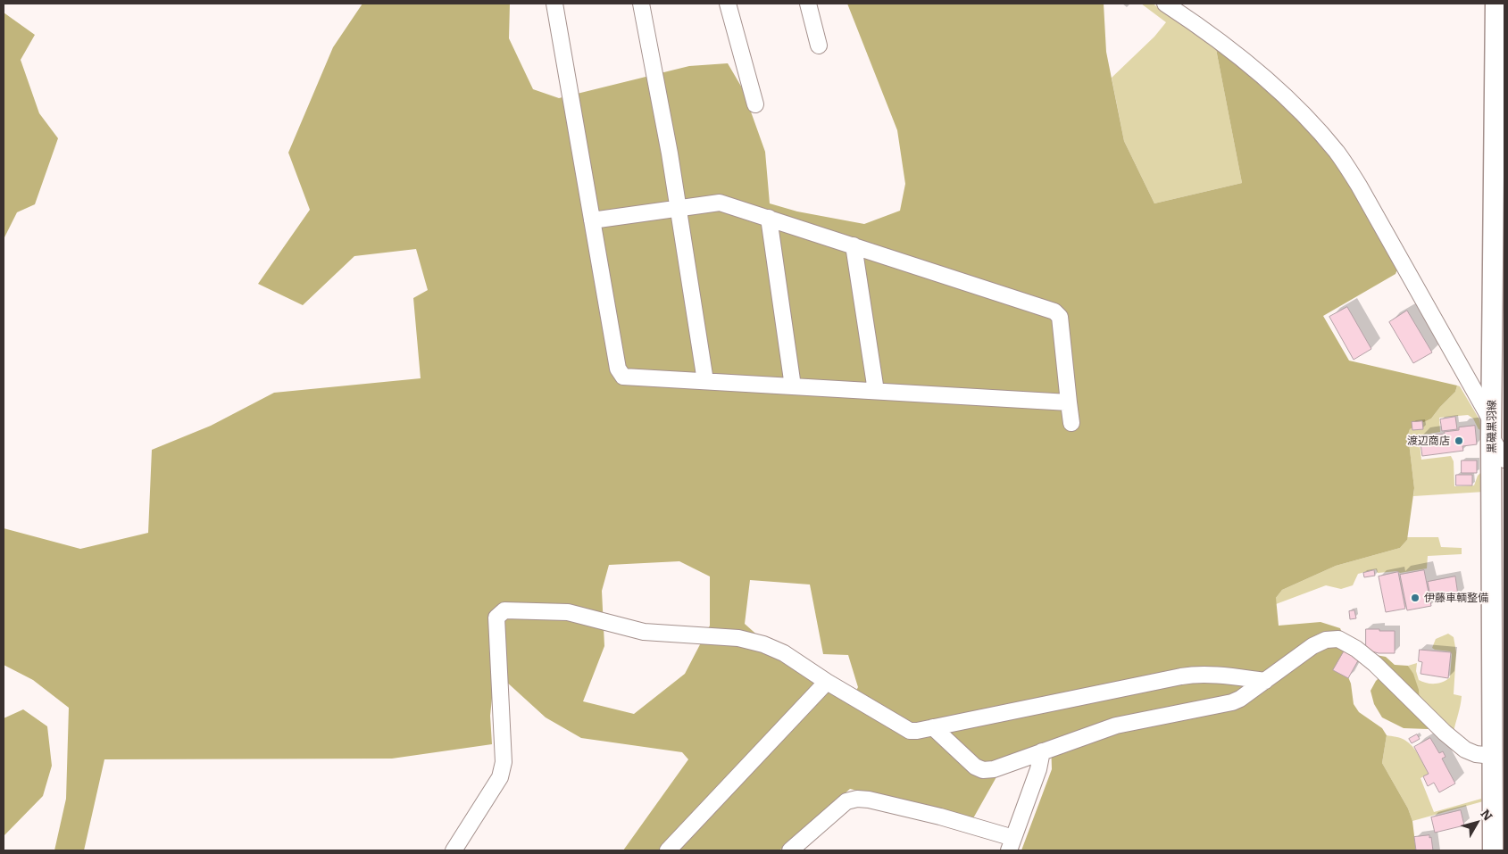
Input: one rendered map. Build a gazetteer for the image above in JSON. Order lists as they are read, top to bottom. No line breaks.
{"streets":{"main road":["黒磯黒羽線"]},"places":["渡辺商店","伊藤車輌整備"],"north":"top right"}
